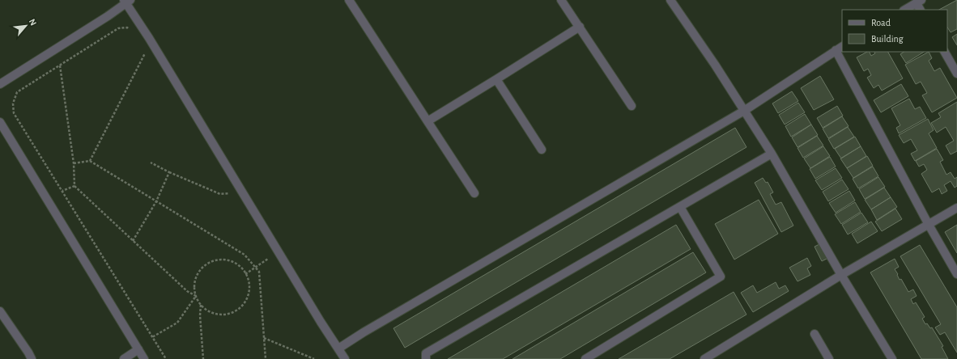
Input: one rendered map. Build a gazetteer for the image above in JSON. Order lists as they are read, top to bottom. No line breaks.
{"legend":["Road","Building"],"north":"top right"}
